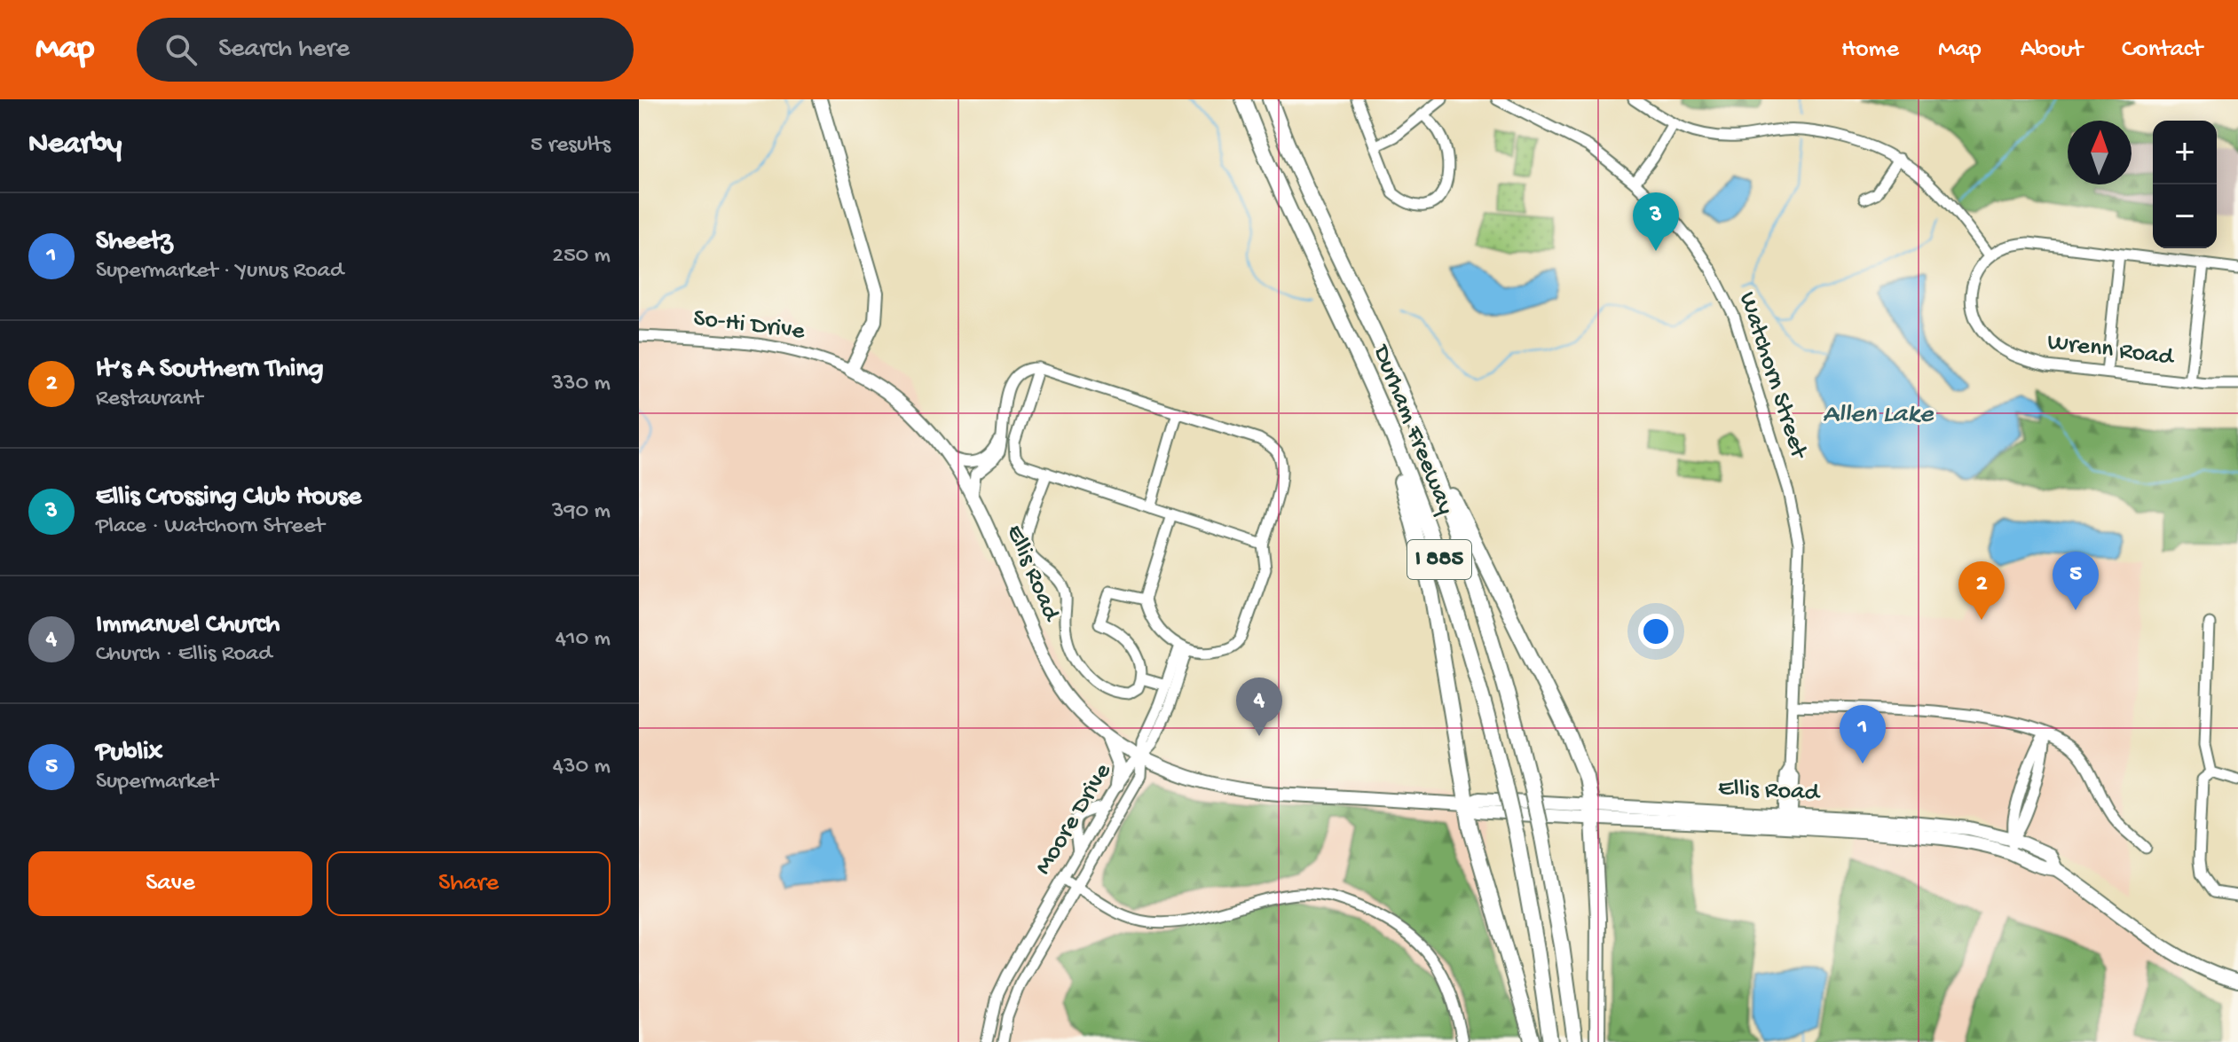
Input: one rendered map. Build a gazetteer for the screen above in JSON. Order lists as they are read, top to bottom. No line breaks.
{"streets":{"highway":["Durham Freeway","I 885"],"main road":["Ellis Road"],"street":["So-Hi Drive","Wrenn Road","Watchorn Street","Moore Drive"]},"crossings":[["So-Hi Drive","Ellis Road"],["Watchorn Street","Ellis Road"],["Ellis Road","Moore Drive"]],"water":["Allen Lake"],"north":"top","page":{"header":"Map","search":"Search here","nav":["Home","Map","About","Contact"],"heading":["Nearby","5 results"],"map_buttons":["+","−"],"list":[{"mark":"1","name":"Sheetz","note":"Supermarket · Yunus Road","value":"250 m"},{"mark":"2","name":"It’s A Southern Thing","note":"Restaurant","value":"330 m"},{"mark":"3","name":"Ellis Crossing Club House","note":"Place · Watchorn Street","value":"390 m"},{"mark":"4","name":"Immanuel Church","note":"Church · Ellis Road","value":"410 m"},{"mark":"5","name":"Publix","note":"Supermarket","value":"430 m"}],"pins":["3","5","2","4","1"],"buttons":["Save","Share"]}}
